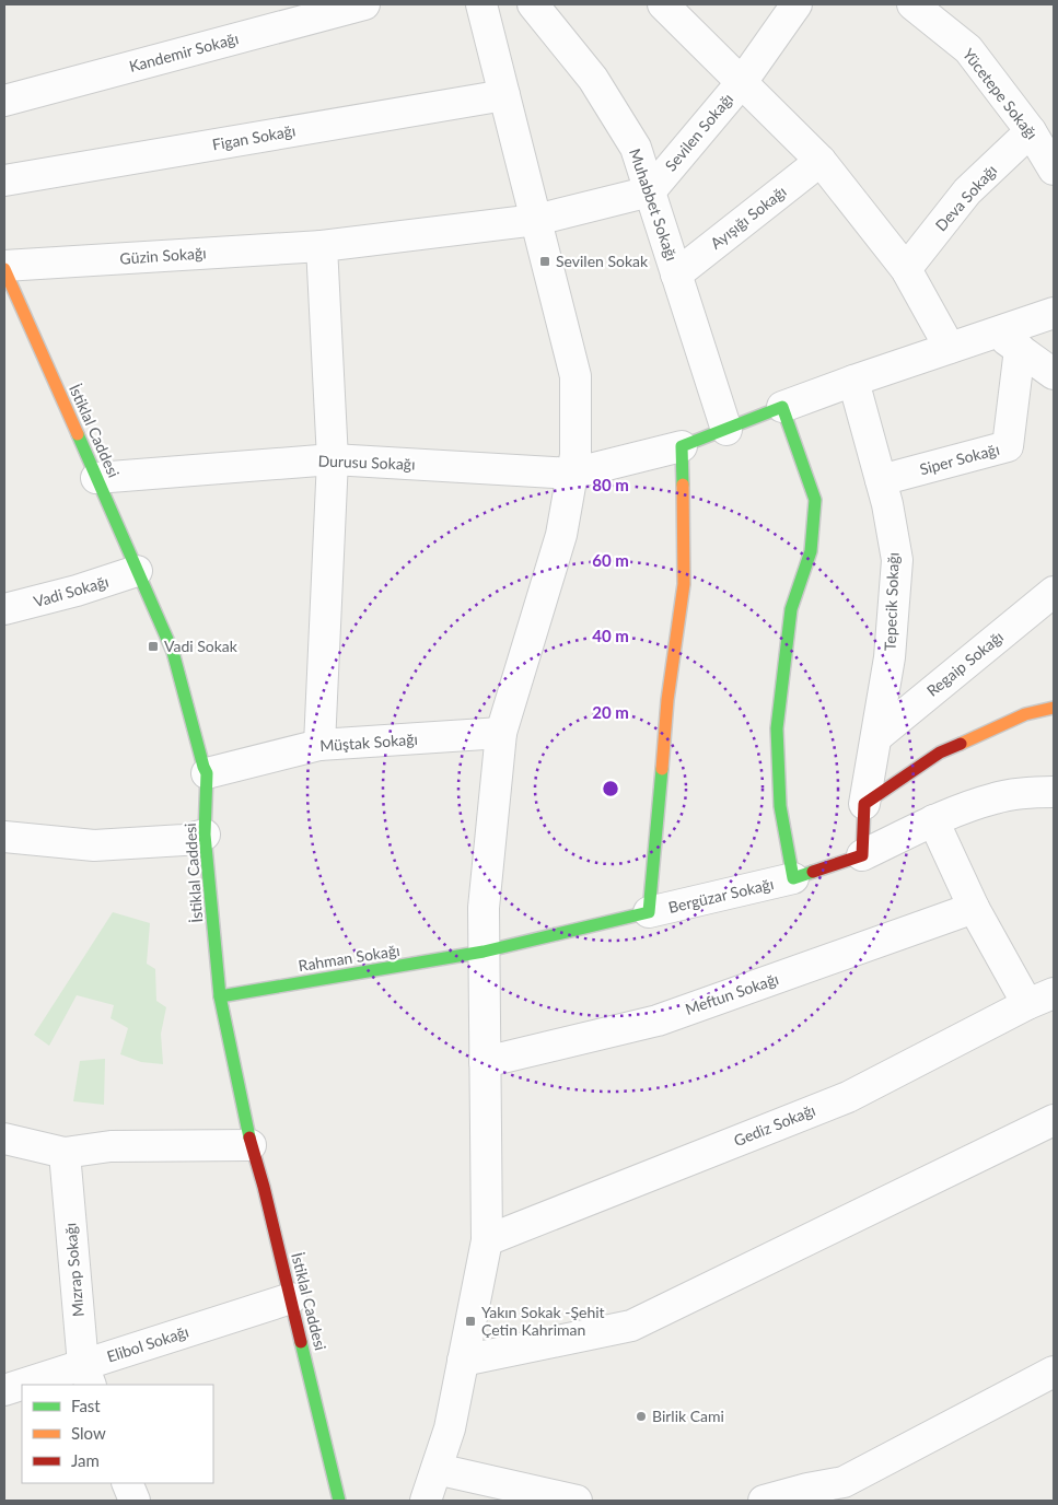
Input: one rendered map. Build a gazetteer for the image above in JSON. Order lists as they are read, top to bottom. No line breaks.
{"streets":{"street":["Kandemir Sokağı","Yücetepe Sokağı","Sevilen Sokağı","Figan Sokağı","Deva Sokağı","Muhabbet Sokağı","Ayışığı Sokağı","Güzin Sokağı","İstiklal Caddesi","Siper Sokağı","Durusu Sokağı","Vadi Sokağı","Tepecik Sokağı","Regaip Sokağı","Müştak Sokağı","Bergüzar Sokağı","Rahman Sokağı","Meftun Sokağı","Gediz Sokağı","Mızrap Sokağı","Elibol Sokağı"]},"crossings":[["Yücetepe Sokağı","Deva Sokağı"],["Sevilen Sokağı","Muhabbet Sokağı"],["Muhabbet Sokağı","Ayışığı Sokağı"],["Güzin Sokağı","İstiklal Caddesi"],["İstiklal Caddesi","Durusu Sokağı"],["İstiklal Caddesi","Vadi Sokağı"],["İstiklal Caddesi","Müştak Sokağı"],["İstiklal Caddesi","Rahman Sokağı"],["İstiklal Caddesi","Elibol Sokağı"],["Siper Sokağı","Tepecik Sokağı"],["Tepecik Sokağı","Regaip Sokağı"],["Bergüzar Sokağı","Rahman Sokağı"],["Mızrap Sokağı","Elibol Sokağı"]],"places":{"transit":["Sevilen Sokak","Vadi Sokak","Yakın Sokak -Şehit Çetin Kahriman"],"other":["Birlik Cami"]},"legend":["Fast","Slow","Jam"],"rings":["80 m","60 m","40 m","20 m"]}
